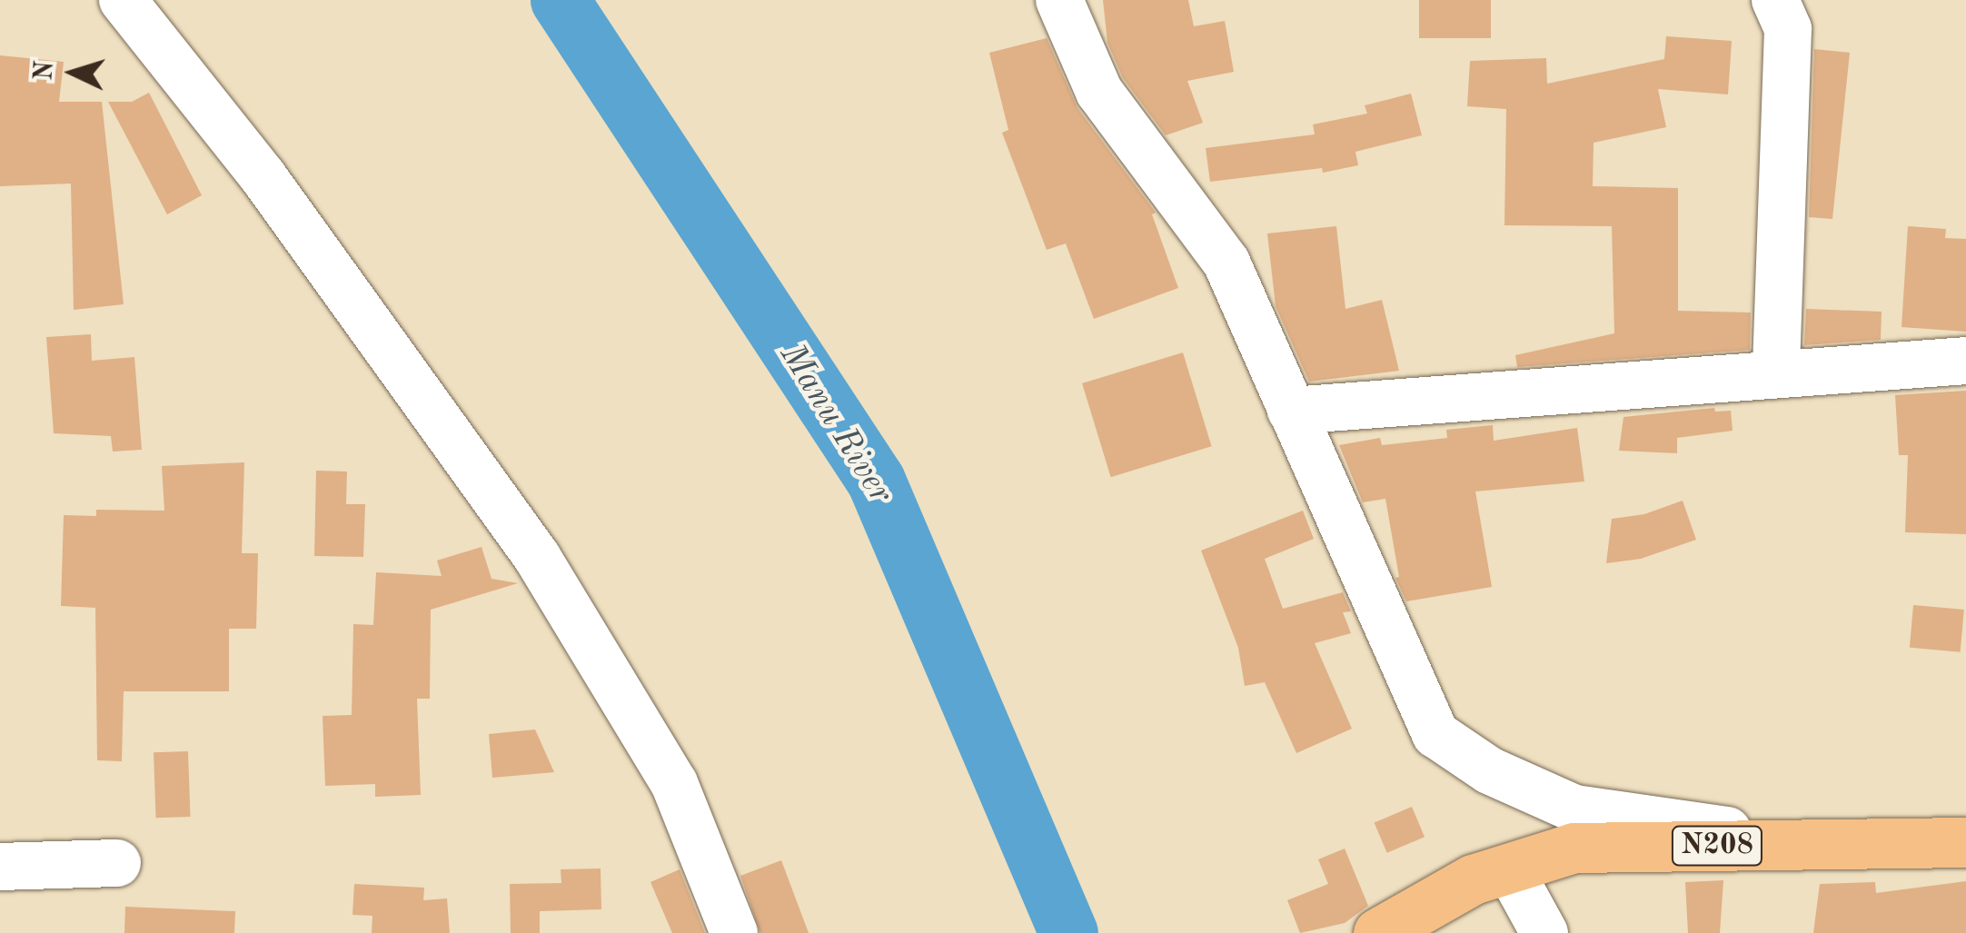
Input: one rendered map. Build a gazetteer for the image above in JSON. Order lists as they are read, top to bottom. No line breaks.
{"streets":{"highway":["N208"]},"water":["Manu River"],"north":"left"}
